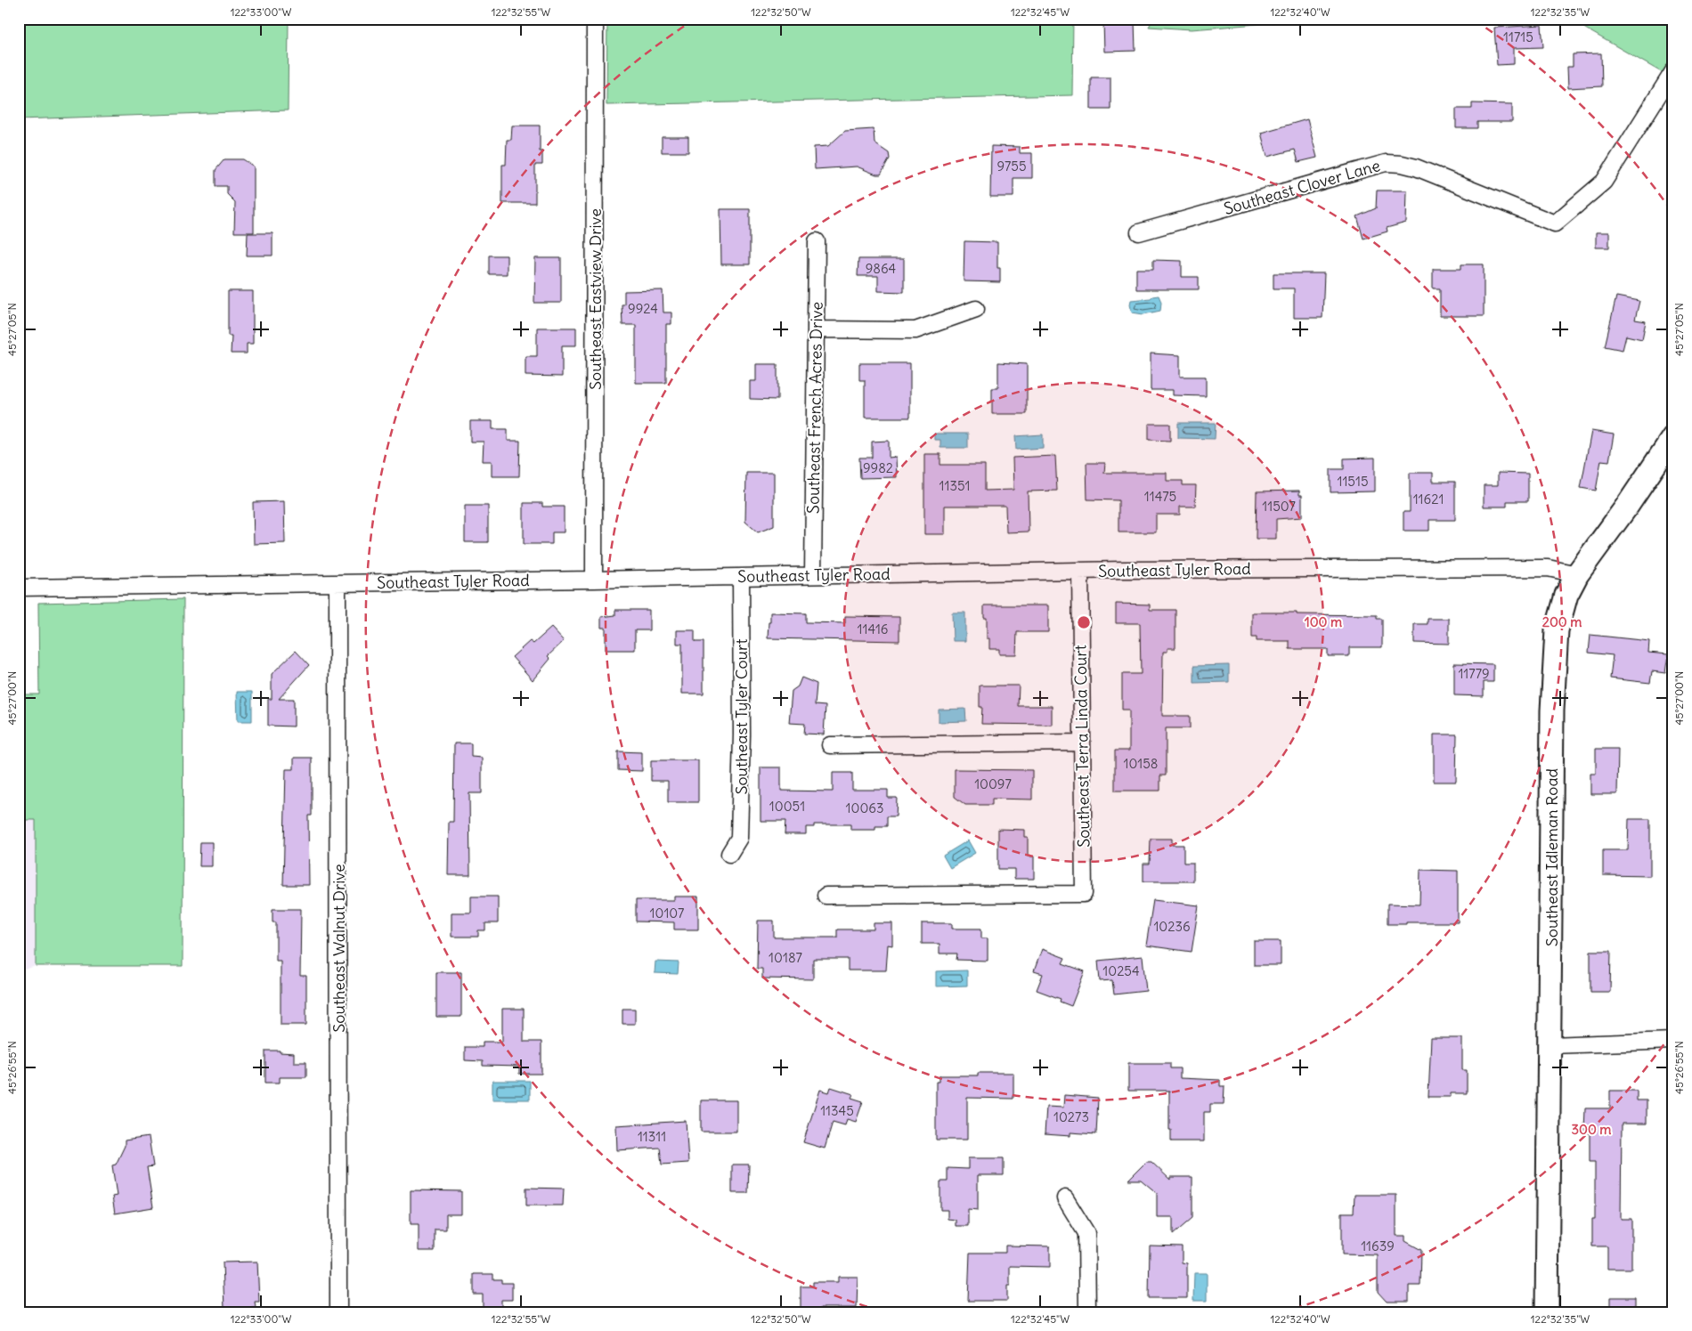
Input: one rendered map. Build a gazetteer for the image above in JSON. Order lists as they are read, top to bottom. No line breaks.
{"streets":{"main road":["Southeast Idleman Road"],"street":["Southeast Clover Lane","Southeast Eastview Drive","Southeast French Acres Drive","Southeast Tyler Road","Southeast Tyler Court","Southeast Terra Linda Court","Southeast Walnut Drive"]},"crossings":[["Southeast Eastview Drive","Southeast Tyler Road"],["Southeast French Acres Drive","Southeast Tyler Road"],["Southeast Tyler Road","Southeast Tyler Court"],["Southeast Tyler Road","Southeast Terra Linda Court"],["Southeast Tyler Road","Southeast Idleman Road"],["Southeast Tyler Road","Southeast Walnut Drive"]],"house_numbers":["11715","9755","9864","9924","9982","11515","11351","11475","11621","11507","11416","11779","10158","10097","10051","10063","10107","10236","10187","10254","11345","10273","11311","11639"],"coordinates":["122°33'00\"W","122°32'55\"W","122°32'50\"W","122°32'45\"W","122°32'40\"W","122°32'35\"W","45°27'05\"N","45°27'00\"N","45°26'55\"N"],"rings":["100 m","200 m","300 m"]}
